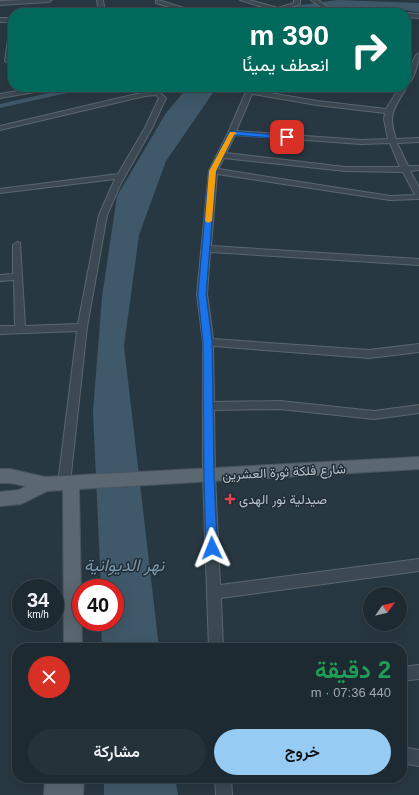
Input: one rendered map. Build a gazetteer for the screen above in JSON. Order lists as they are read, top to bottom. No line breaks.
{"streets":{"main road":["شارع فلكة ثورة العشرين"]},"water":["نهر الديوانية"],"places":{"health":["صيدلية نور الهدى"]},"north":"top right","page":{"turn":["390 m","انعطف يمينًا"],"speed":"34 km/h","limit":"40","heading":["2 دقيقة","440 m · 07:36"],"buttons":["خروج","مشاركة"]}}
